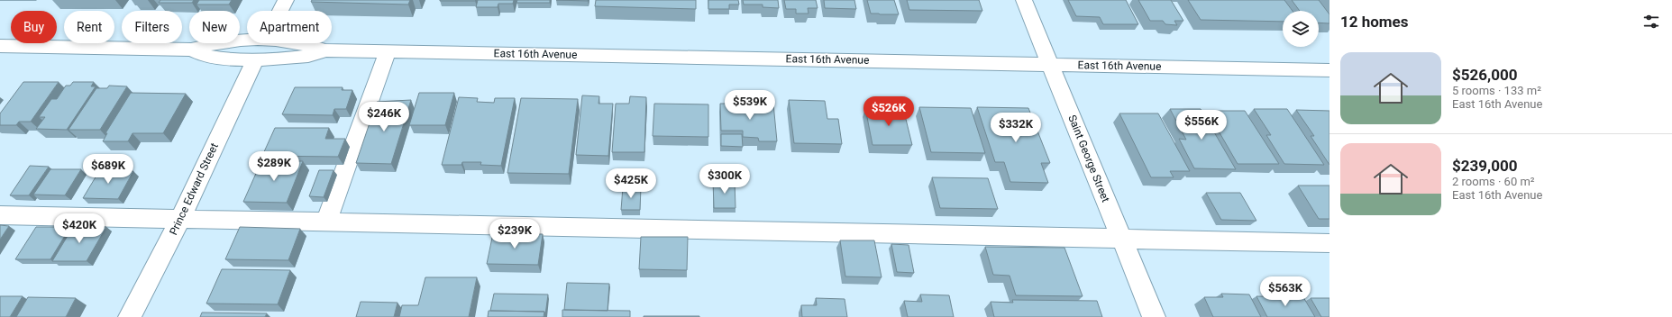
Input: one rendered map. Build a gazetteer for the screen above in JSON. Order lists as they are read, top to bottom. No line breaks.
{"streets":{"street":["East 16th Avenue","Saint George Street","Prince Edward Street"]},"crossings":[["East 16th Avenue","Saint George Street"],["East 16th Avenue","Prince Edward Street"]],"page":{"heading":"12 homes","chip":["Buy","Rent","Filters","New","Apartment"],"list":[{"name":"$526,000","note":"5 rooms · 133 m² · East 16th Avenue"},{"name":"$239,000","note":"2 rooms · 60 m² · East 16th Avenue"}],"price":["$539K","$526K","$246K","$556K","$332K","$289K","$689K","$300K","$425K","$420K","$239K","$563K"]}}
